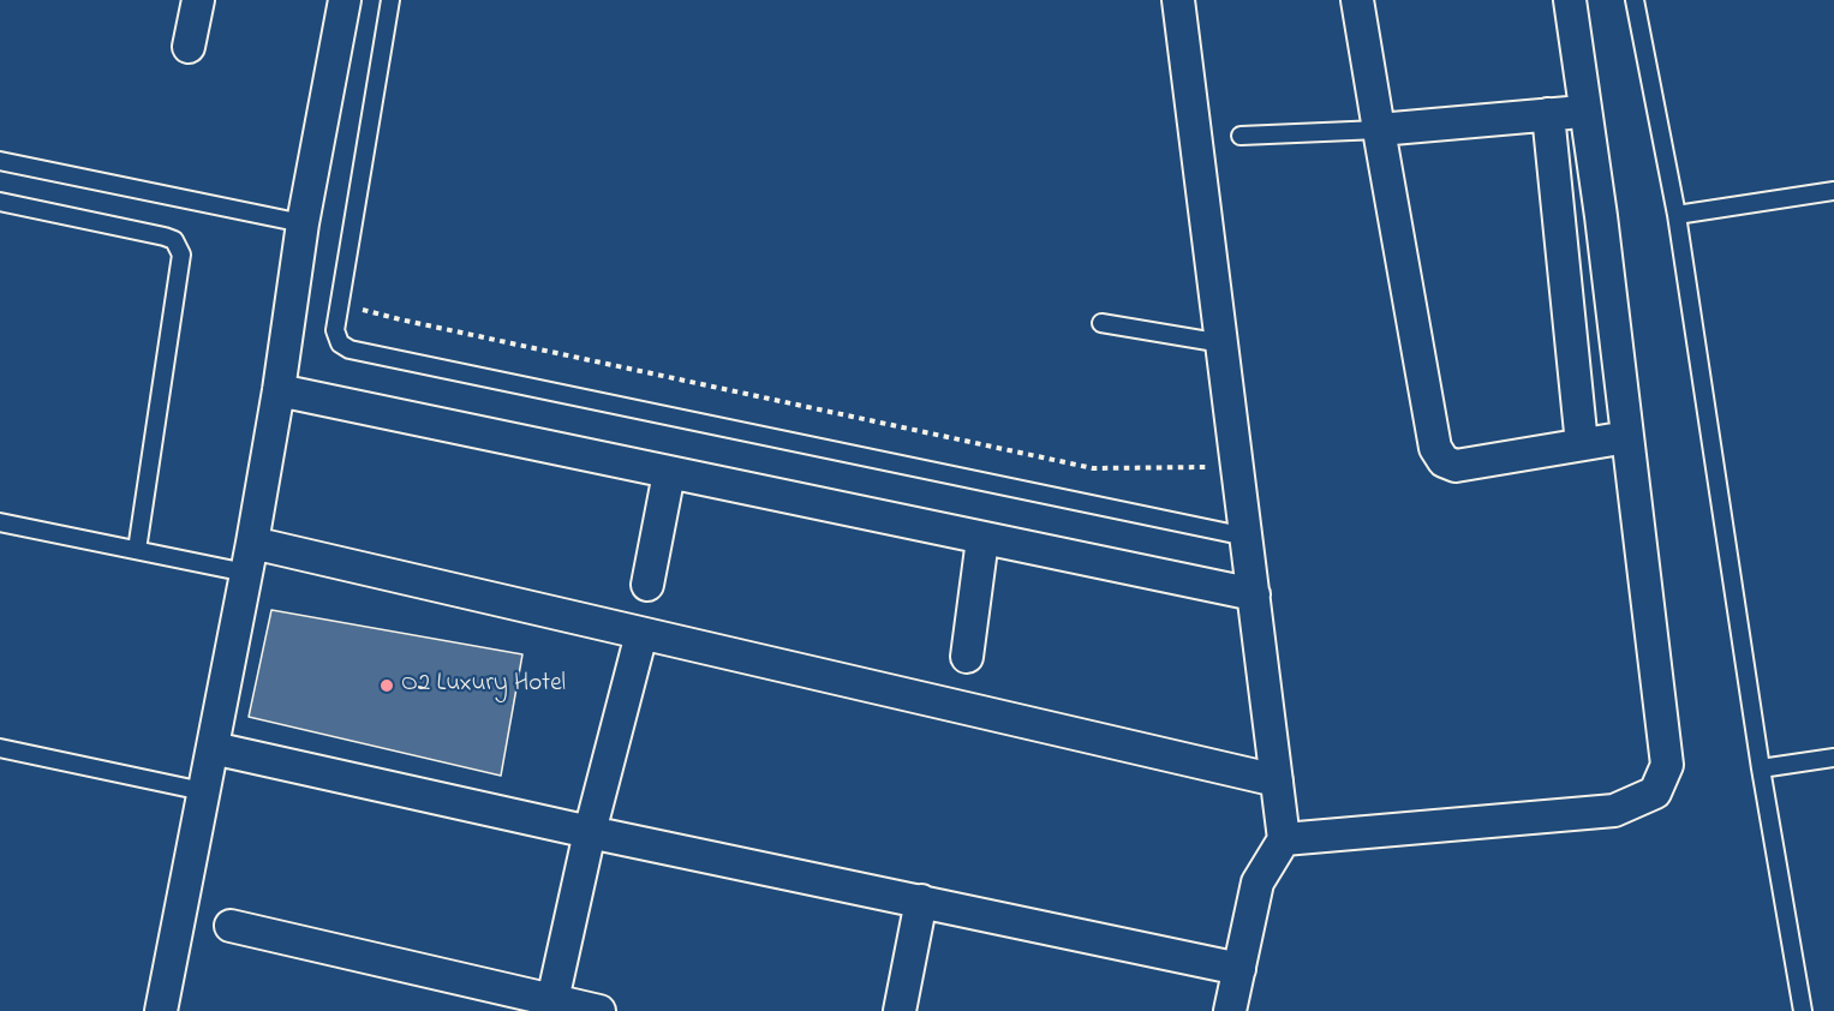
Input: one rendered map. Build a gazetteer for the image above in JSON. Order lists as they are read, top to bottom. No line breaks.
{"places":["O2 Luxury Hotel"]}
